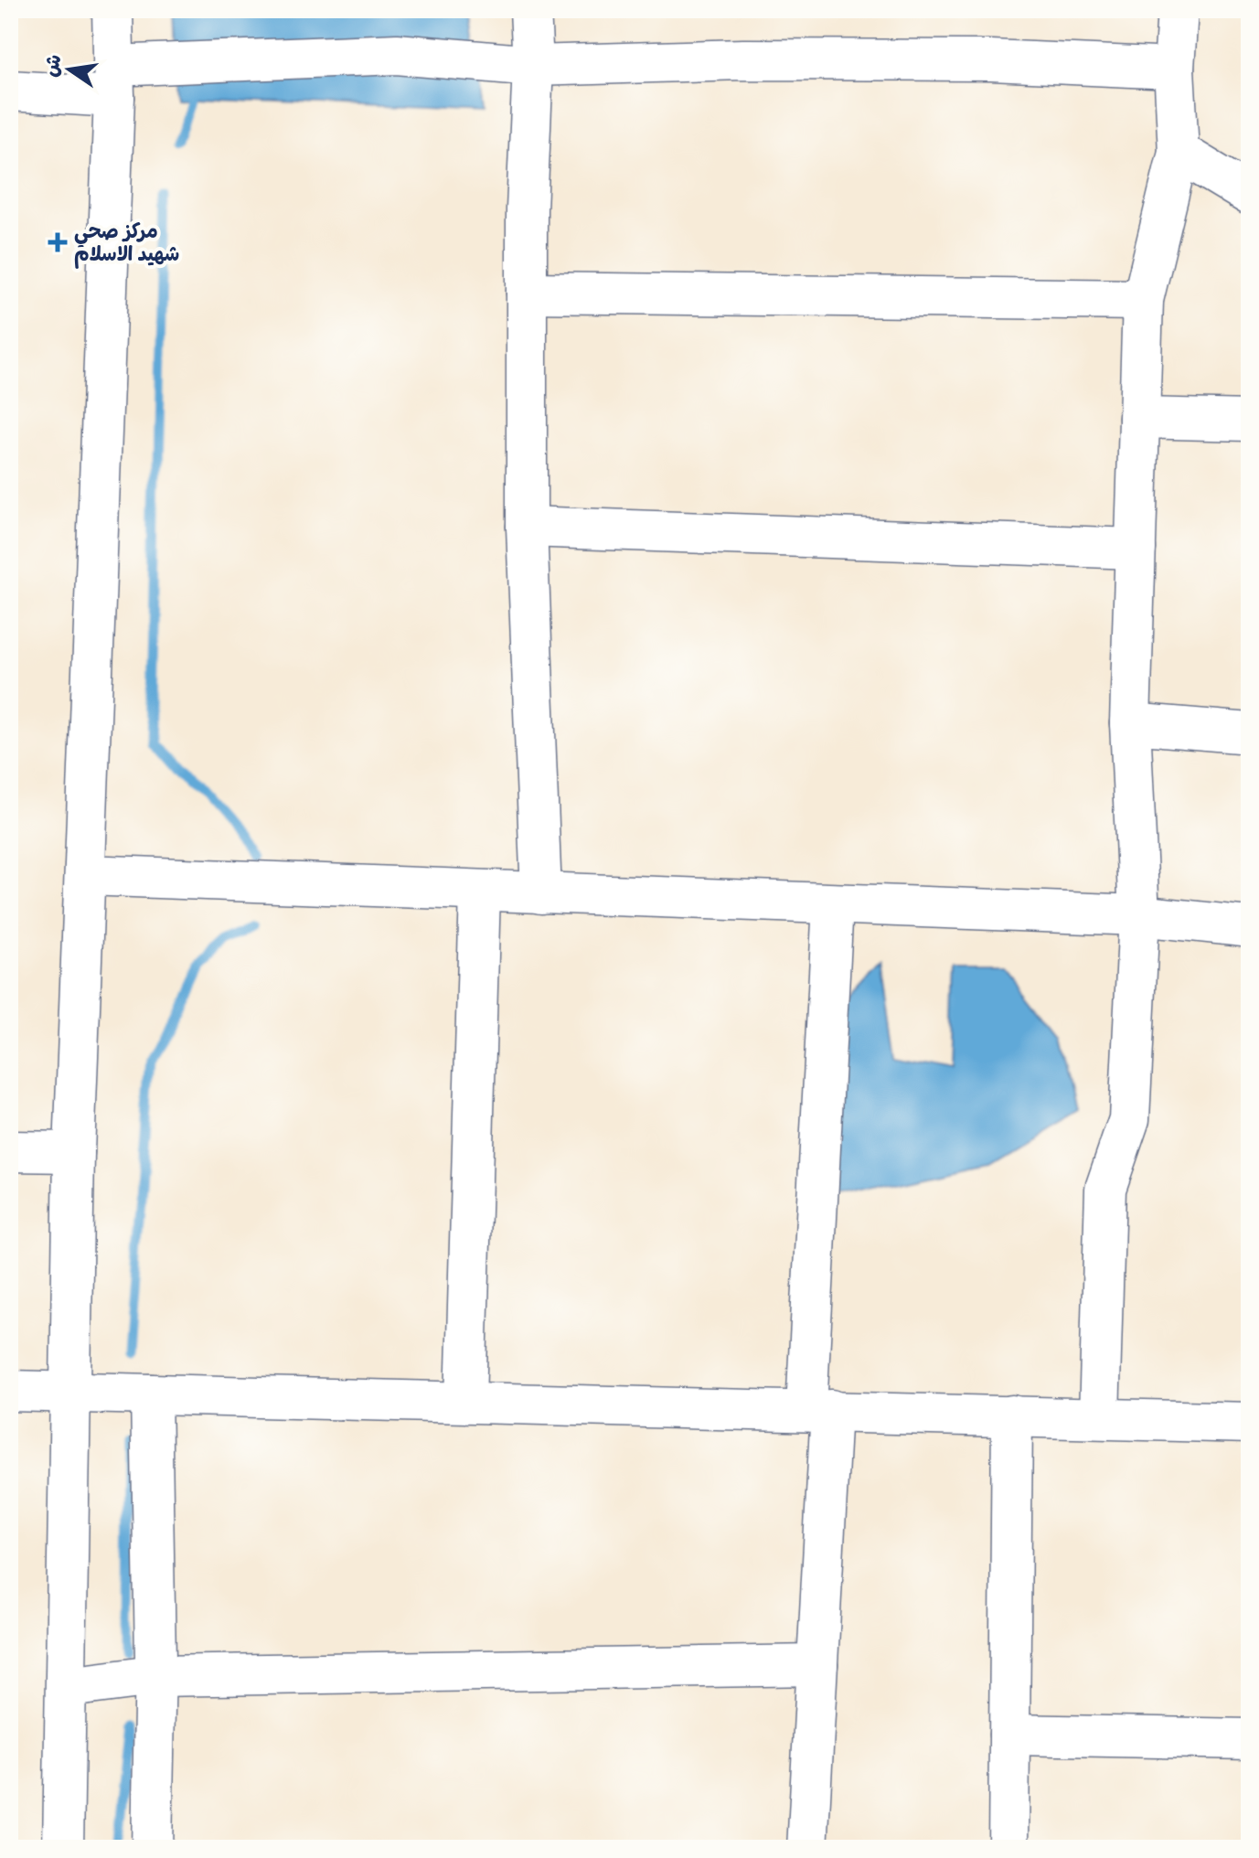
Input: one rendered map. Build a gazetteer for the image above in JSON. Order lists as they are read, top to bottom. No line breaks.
{"places":{"health":["مركز صحي شهيد الاسلام"]},"north":"left"}
